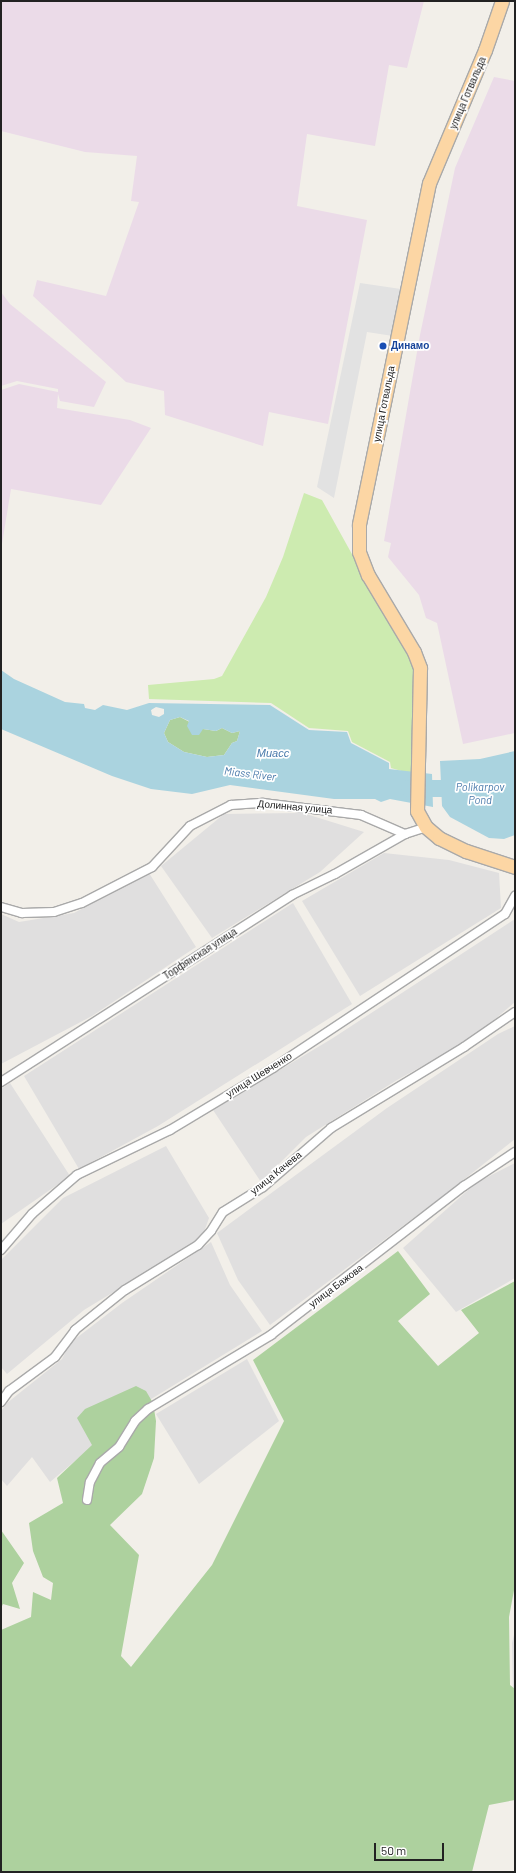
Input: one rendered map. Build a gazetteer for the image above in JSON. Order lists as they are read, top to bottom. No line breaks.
{"streets":{"main road":["улица Готвальда"],"street":["Долинная улица","Торфянская улица","улица Шевченко","улица Качева","улица Бажова"]},"crossings":[["Долинная улица","Торфянская улица"]],"water":["Миасс","Miass River","Polikarpov Pond"],"places":["Динамо"],"scale_bar":"50 m"}
